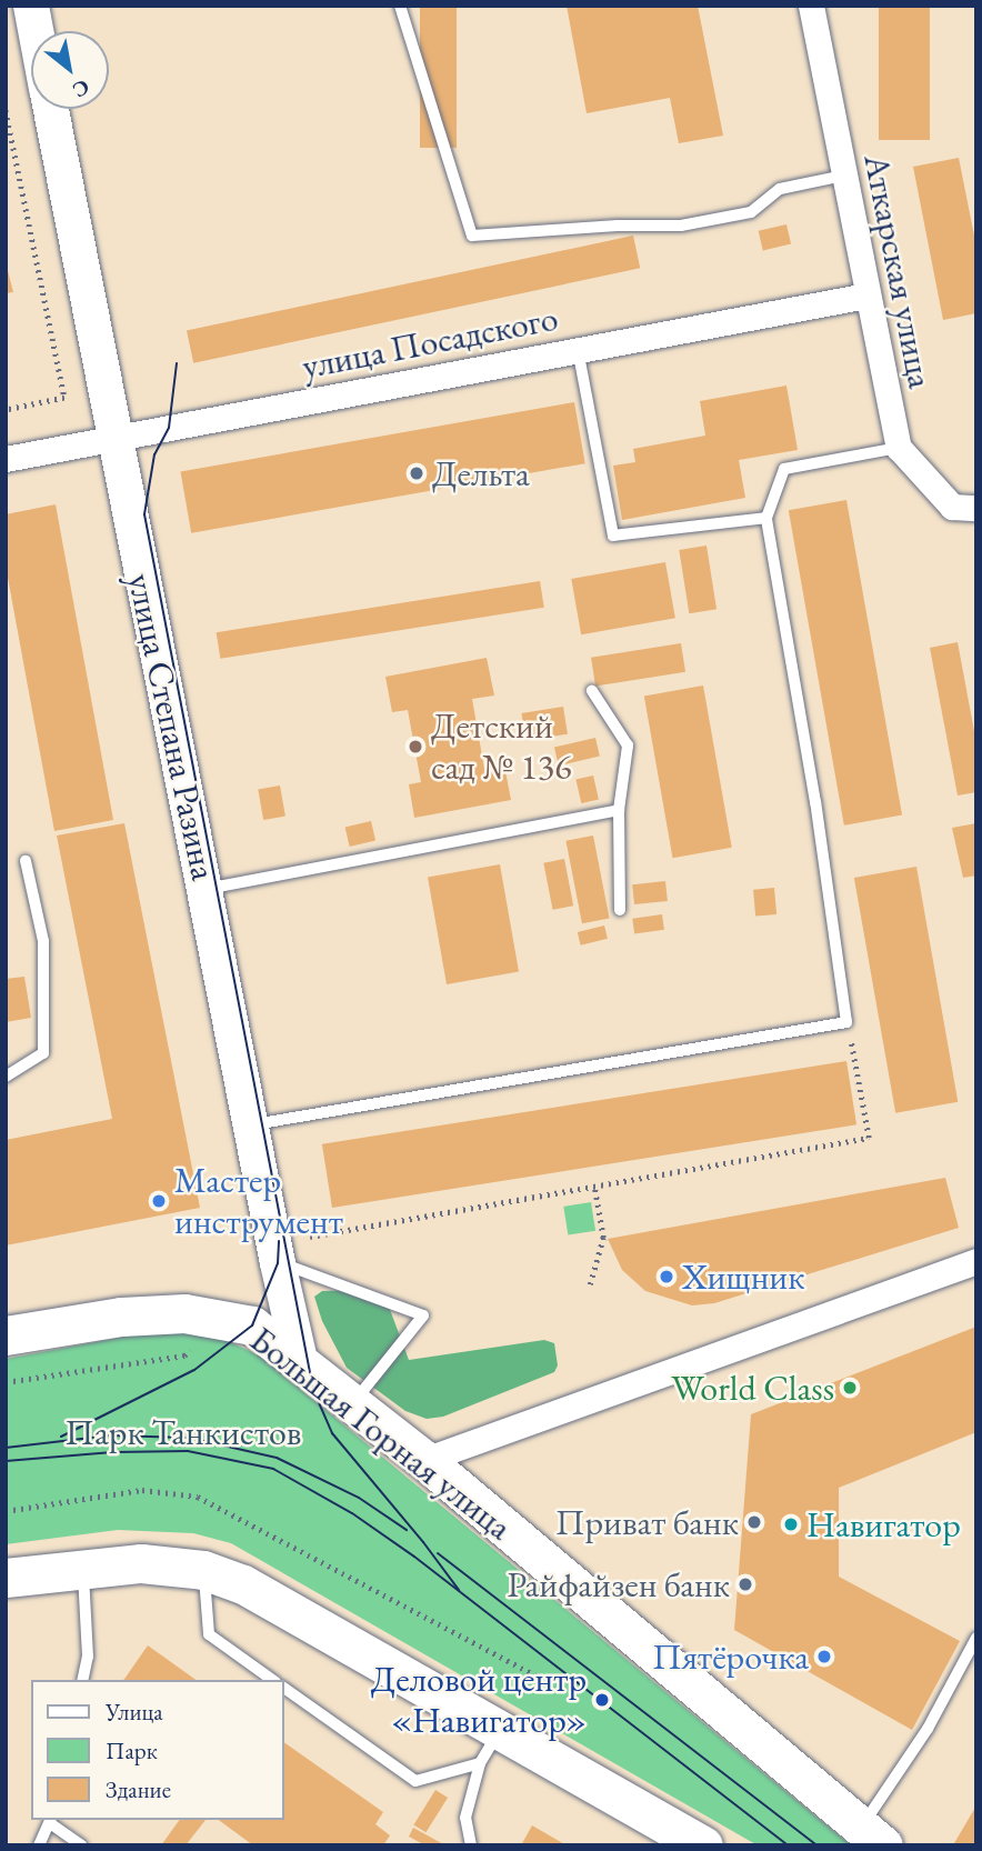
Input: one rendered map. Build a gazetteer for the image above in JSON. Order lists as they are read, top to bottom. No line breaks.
{"streets":{"main road":["Большая Горная улица"],"street":["Аткарская улица","улица Посадского","улица Степана Разина"]},"crossings":[["Аткарская улица","улица Посадского"],["улица Посадского","улица Степана Разина"],["улица Степана Разина","Большая Горная улица"]],"parks":["Парк Танкистов"],"places":["Дельта","Детский сад № 136","Мастер инструмент","Хищник","World Class","Приват банк","Навигатор","Райфайзен банк","Пятёрочка","Деловой центр «Навигатор»"],"legend":["Улица","Парк","Здание"],"north":"bottom right"}
